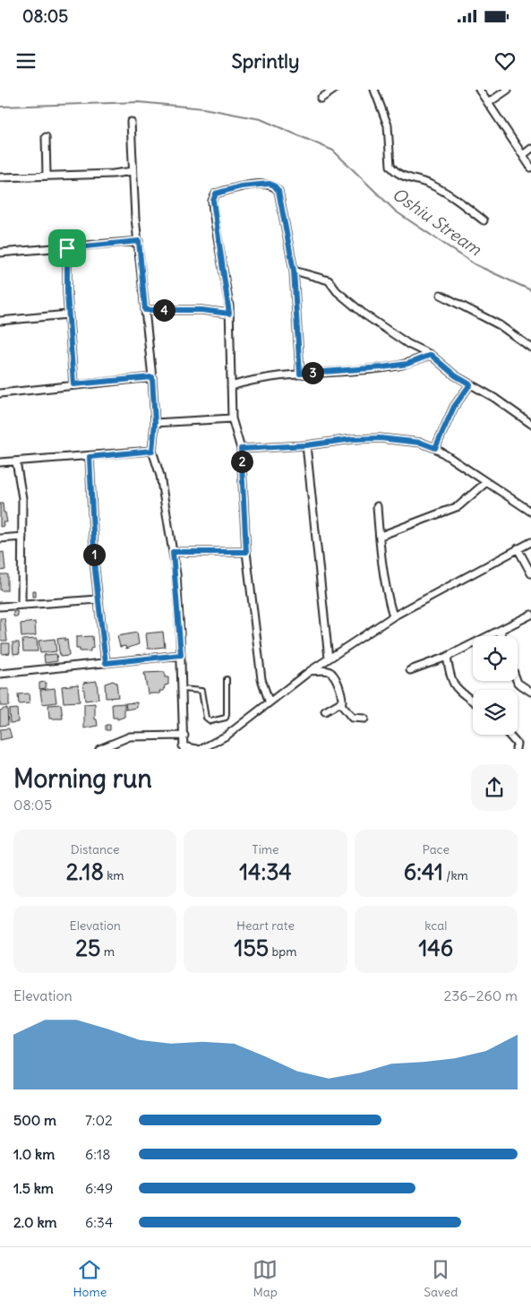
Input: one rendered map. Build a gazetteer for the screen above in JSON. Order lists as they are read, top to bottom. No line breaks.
{"water":["Oshiu Stream"],"page":{"status":"08:05","header":"Sprintly","pins":["4","3","2","1"],"heading":["Morning run","08:05"],"stats":[["Distance","2.18 km"],["Time","14:34"],["Pace","6:41 /km"],["Elevation","25 m"],["Heart rate","155 bpm"],["kcal","146"]],"chart":["Elevation","236–260 m"],"list":[{"name":"500 m","note":"7:02"},{"name":"1.0 km","note":"6:18"},{"name":"1.5 km","note":"6:49"},{"name":"2.0 km","note":"6:34"}],"tabs":["Home","Map","Saved"]}}
